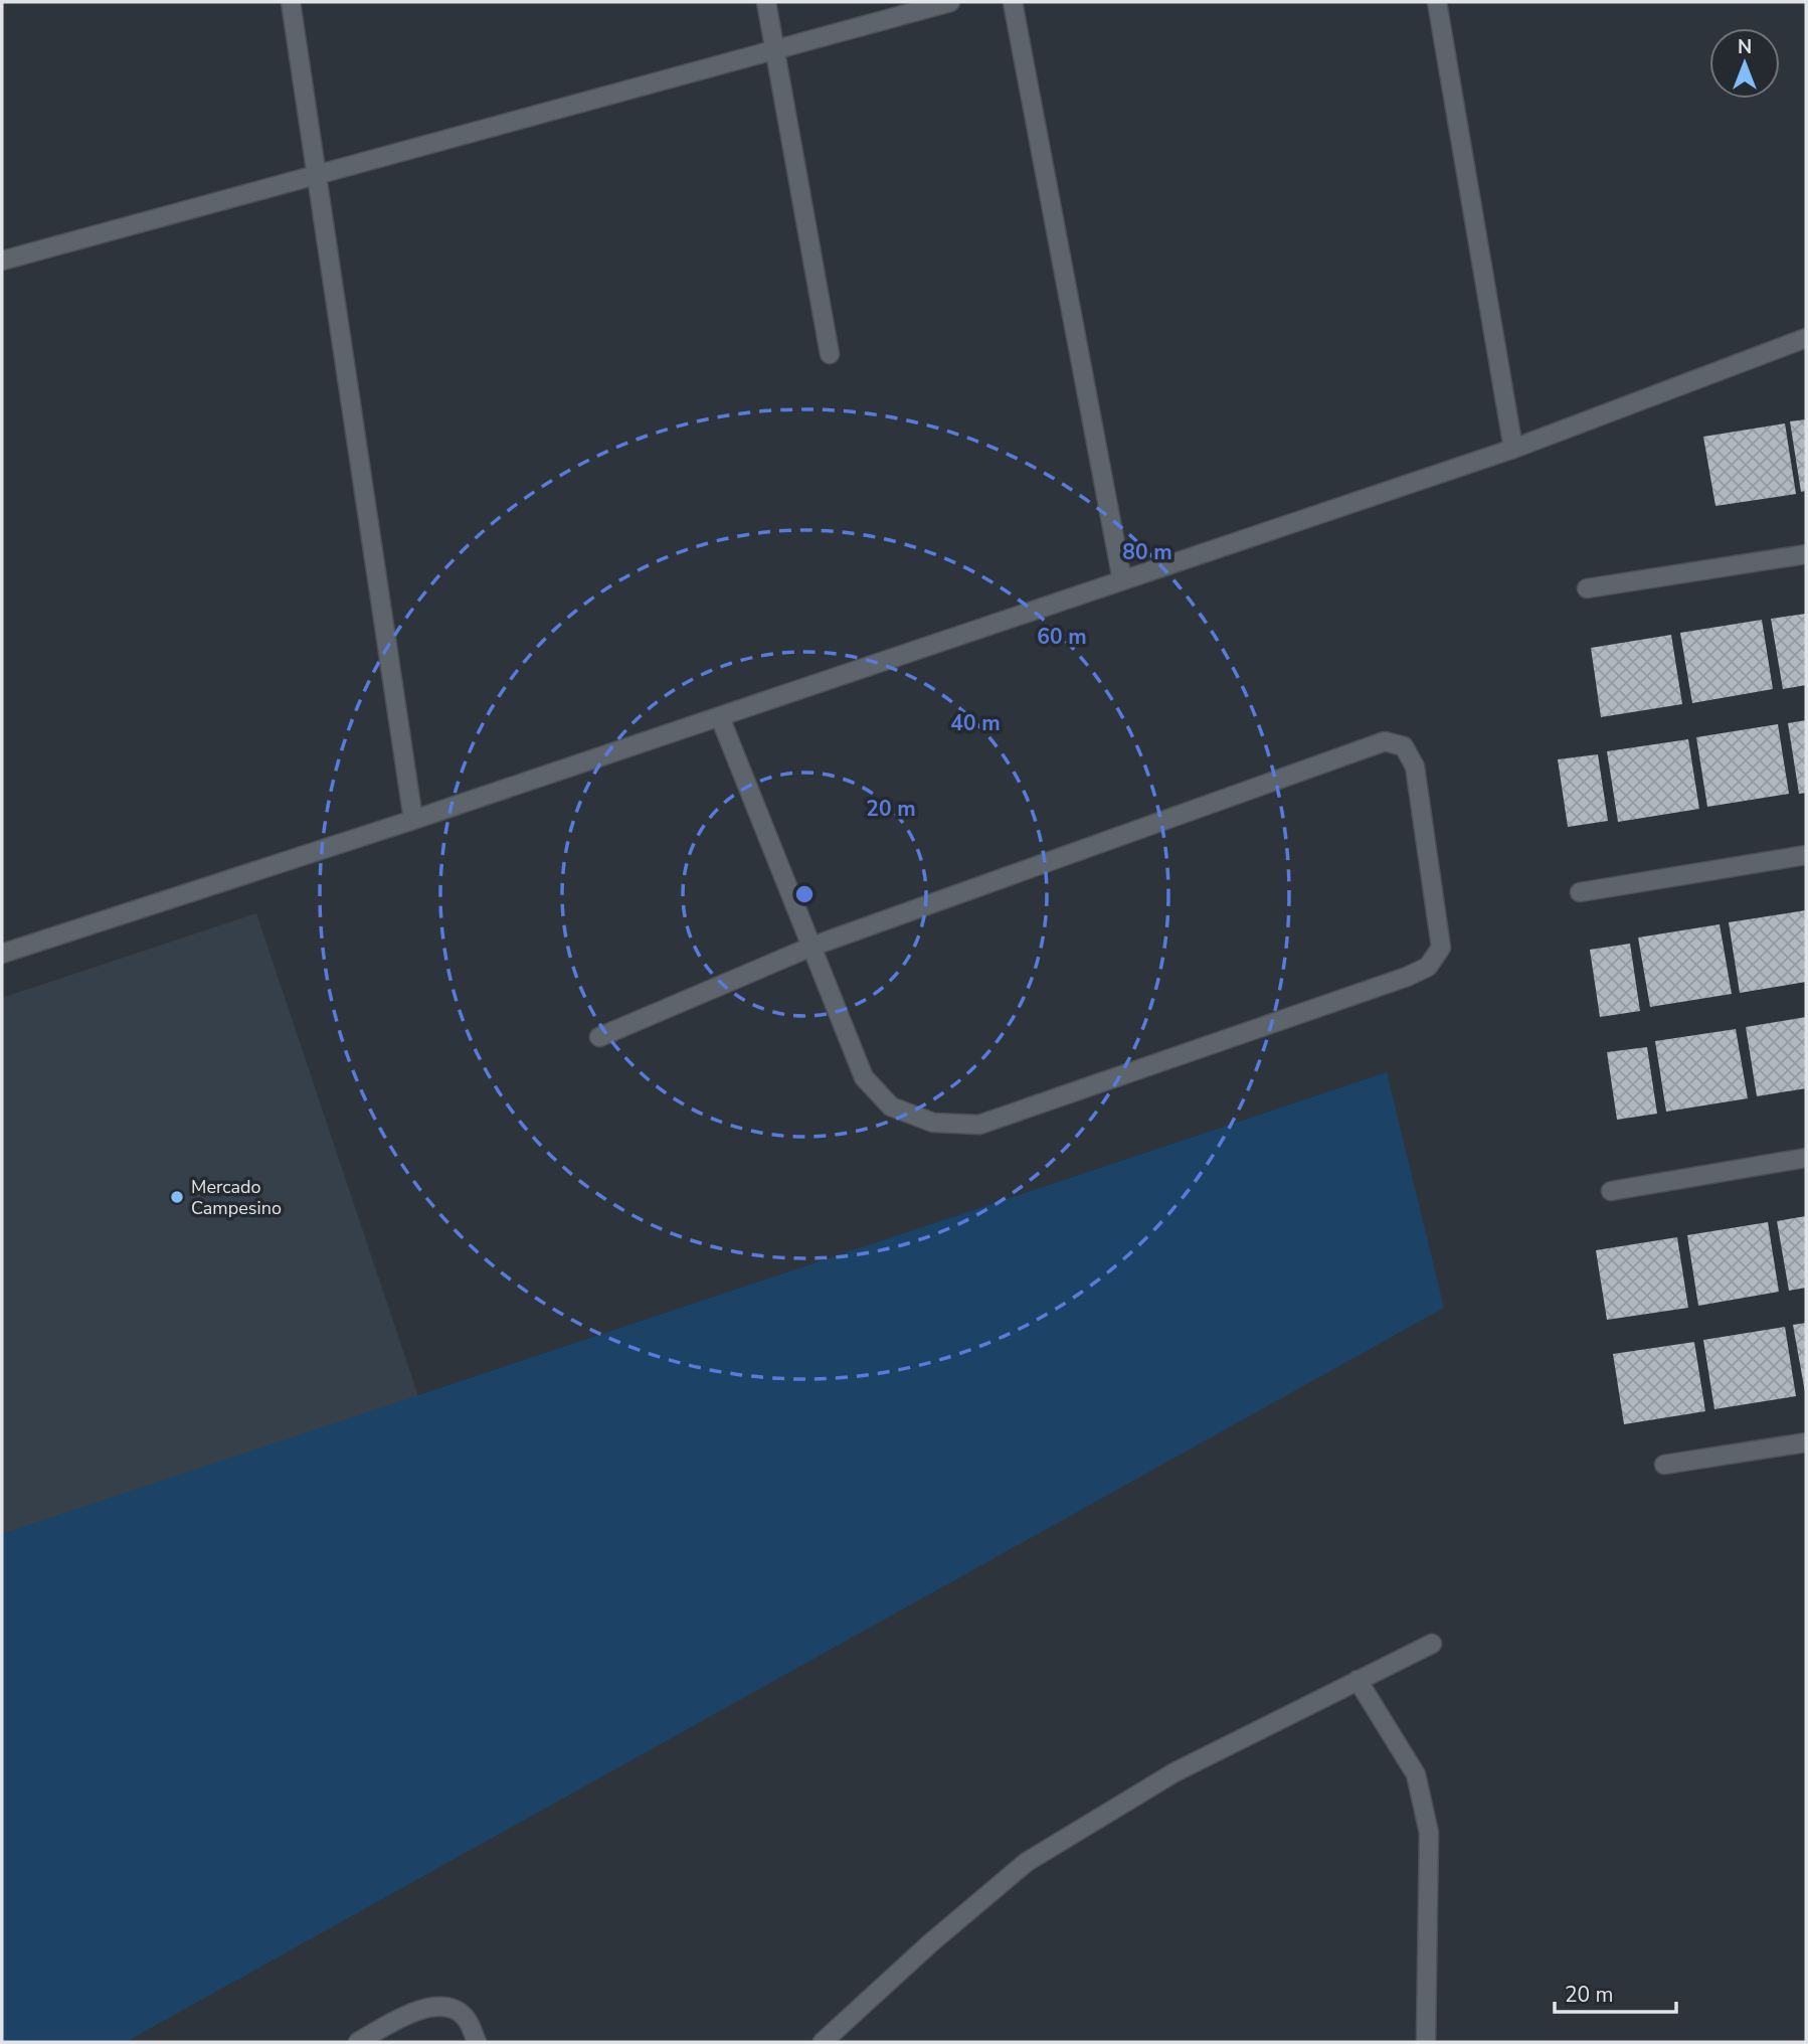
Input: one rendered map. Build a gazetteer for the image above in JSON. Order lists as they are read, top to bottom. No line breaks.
{"places":["Mercado Campesino"],"scale_bar":"20 m","north":"top","rings":["80 m","60 m","40 m","20 m"]}
